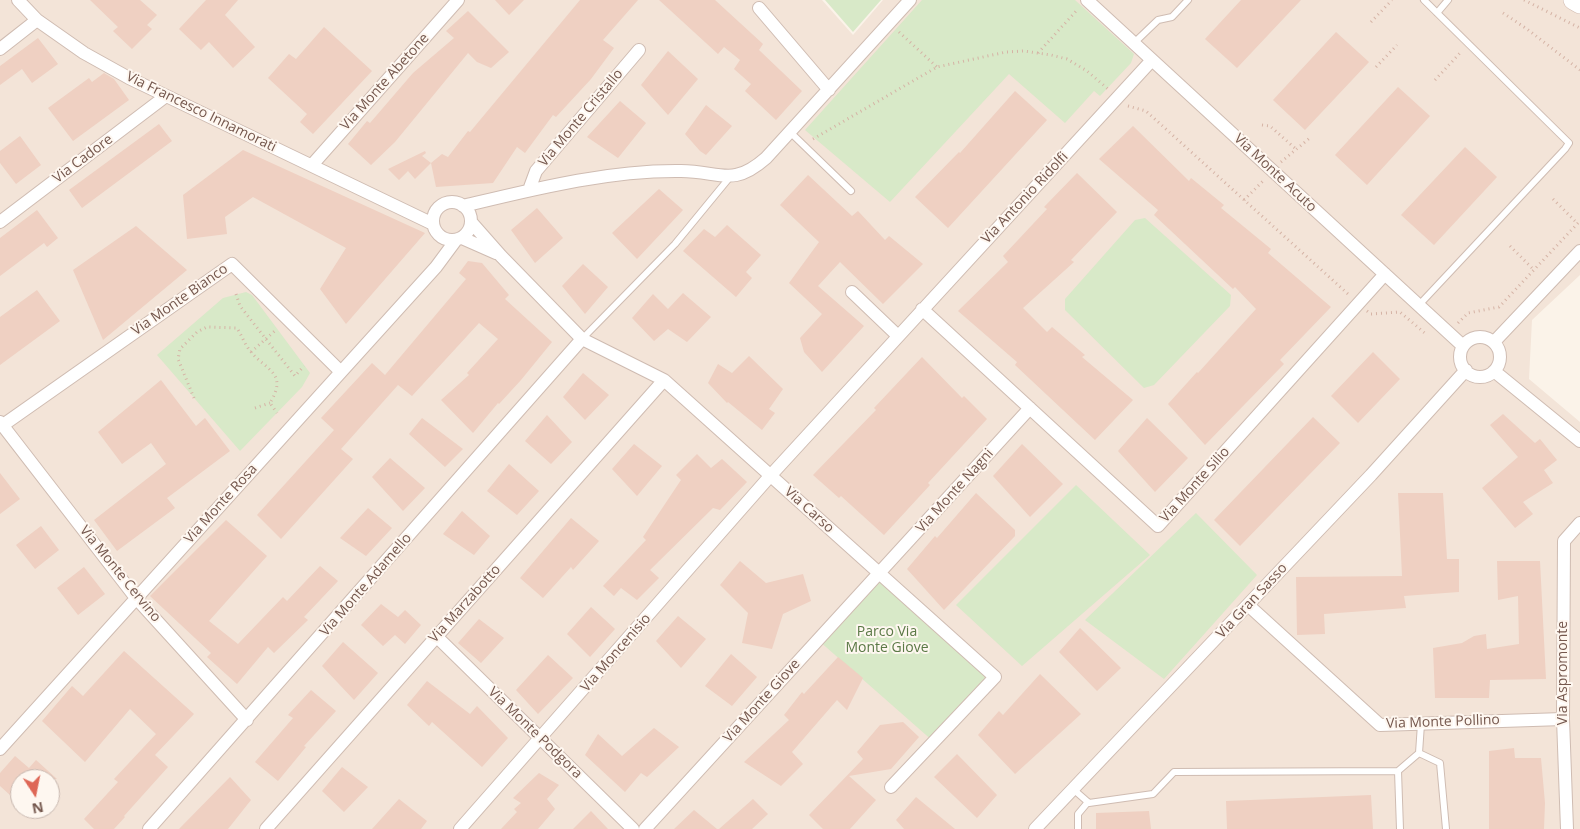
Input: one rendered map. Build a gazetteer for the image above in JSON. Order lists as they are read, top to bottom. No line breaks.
{"streets":{"street":["Via Monte Abetone","Via Francesco Innamorati","Via Monte Cristallo","Via Cadore","Via Monte Acuto","Via Antonio Ridolfi","Via Monte Bianco","Via Monte Silio","Via Monte Nagni","Via Monte Rosa","Via Carso","Via Monte Cervino","Via Monte Adamello","Via Gran Sasso","Via Marzabotto","Via Moncenisio","Via Aspromonte","Via Monte Giove","Via Monte Pollino","Via Monte Podgora"]},"crossings":[["Via Monte Abetone","Via Francesco Innamorati"],["Via Francesco Innamorati","Via Monte Cristallo"],["Via Francesco Innamorati","Via Cadore"],["Via Francesco Innamorati","Via Monte Rosa"],["Via Francesco Innamorati","Via Carso"],["Via Monte Acuto","Via Antonio Ridolfi"],["Via Monte Acuto","Via Monte Silio"],["Via Monte Acuto","Via Gran Sasso"],["Via Antonio Ridolfi","Via Monte Silio"],["Via Antonio Ridolfi","Via Carso"],["Via Antonio Ridolfi","Via Moncenisio"],["Via Monte Bianco","Via Monte Rosa"],["Via Monte Bianco","Via Monte Cervino"],["Via Monte Silio","Via Monte Nagni"],["Via Monte Nagni","Via Carso"],["Via Monte Nagni","Via Monte Giove"],["Via Monte Rosa","Via Carso"],["Via Monte Rosa","Via Monte Cervino"],["Via Carso","Via Monte Adamello"],["Via Carso","Via Marzabotto"],["Via Carso","Via Moncenisio"],["Via Carso","Via Monte Giove"],["Via Monte Cervino","Via Monte Adamello"],["Via Gran Sasso","Via Monte Pollino"],["Via Marzabotto","Via Monte Podgora"],["Via Moncenisio","Via Monte Podgora"],["Via Aspromonte","Via Monte Pollino"]],"parks":["Parco Via Monte Giove"],"north":"bottom"}
